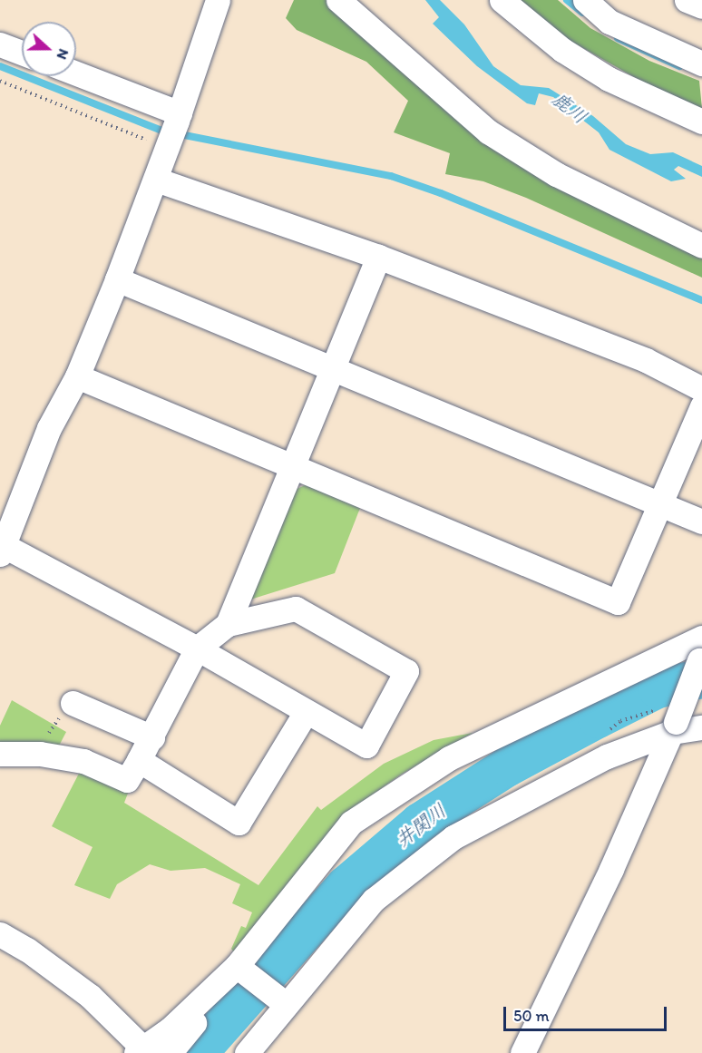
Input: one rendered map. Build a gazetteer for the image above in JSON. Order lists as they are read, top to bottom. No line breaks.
{"water":["鹿川","井関川"],"scale_bar":"50 m","north":"right"}
